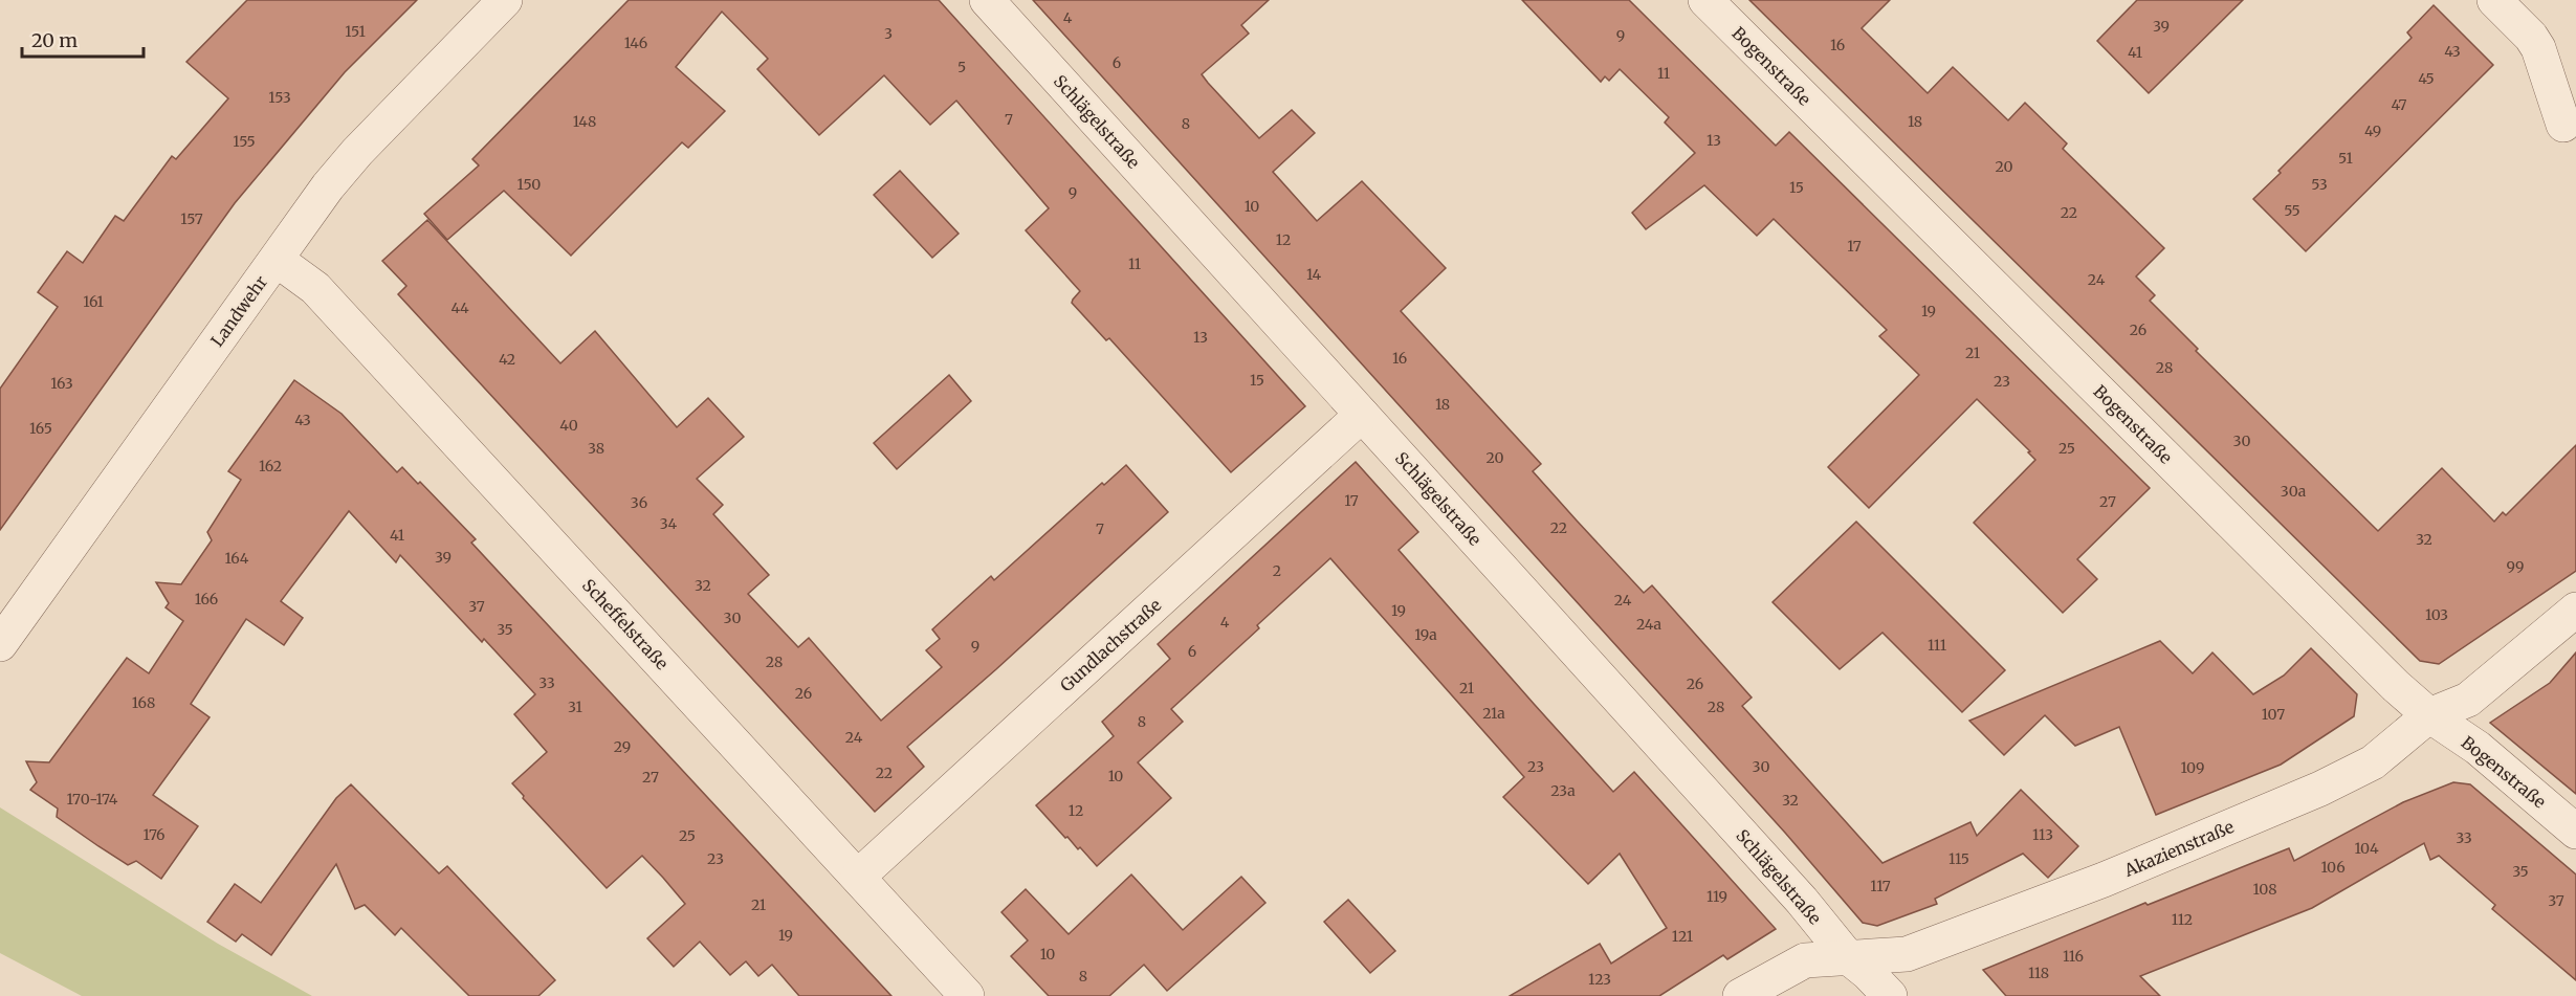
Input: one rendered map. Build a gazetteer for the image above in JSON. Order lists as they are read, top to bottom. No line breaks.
{"streets":{"street":["Bogenstraße","Schlägelstraße","Landwehr","Scheffelstraße","Gundlachstraße","Akazienstraße"]},"crossings":[["Bogenstraße","Akazienstraße"],["Schlägelstraße","Gundlachstraße"],["Schlägelstraße","Akazienstraße"],["Landwehr","Scheffelstraße"],["Scheffelstraße","Gundlachstraße"]],"house_numbers":["4","39","151","3","9","146","16","43","41","6","5","11","45","153","47","7","148","18","8","49","13","155","51","20","150","53","15","9","10","55","22","157","12","17","11","14","24","161","44","19","26","13","21","16","42","28","15","23","163","18","43","40","165","30","38","25","20","162","30a","17","27","36","34","22","7","41","32","39","164","99","2","32","166","24","37","19","103","30","4","24a","35","19a","111","9","6","28","33","26","21","26","168","31","28","21a","107","8","24","29","23","30","109","22","10","27","23a","170-174","32","12","176","113","25","33","104","23","115","106","35","117","108","119","37","21","112","19","121","10","116","118","8","123"],"scale_bar":"20 m"}
